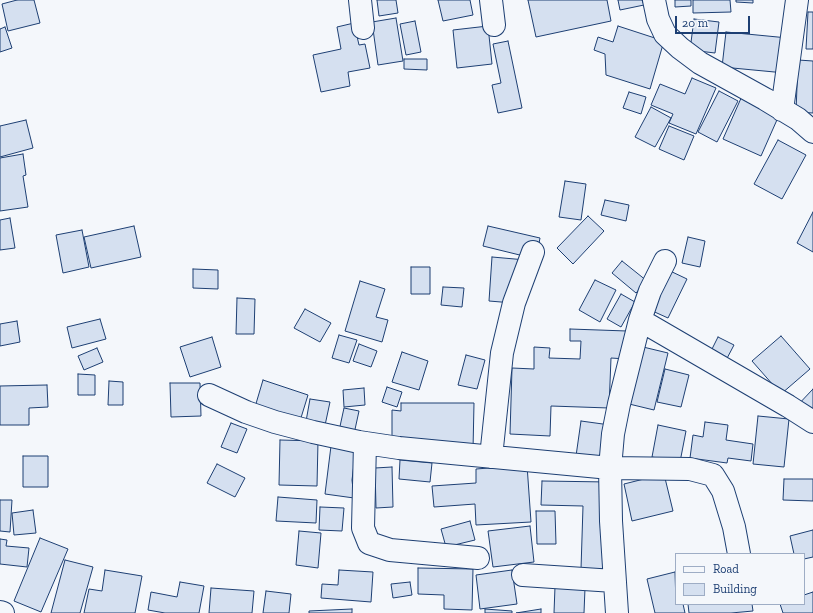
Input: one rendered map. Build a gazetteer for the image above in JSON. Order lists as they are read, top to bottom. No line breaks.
{"legend":["Road","Building"],"scale_bar":"20 m"}
